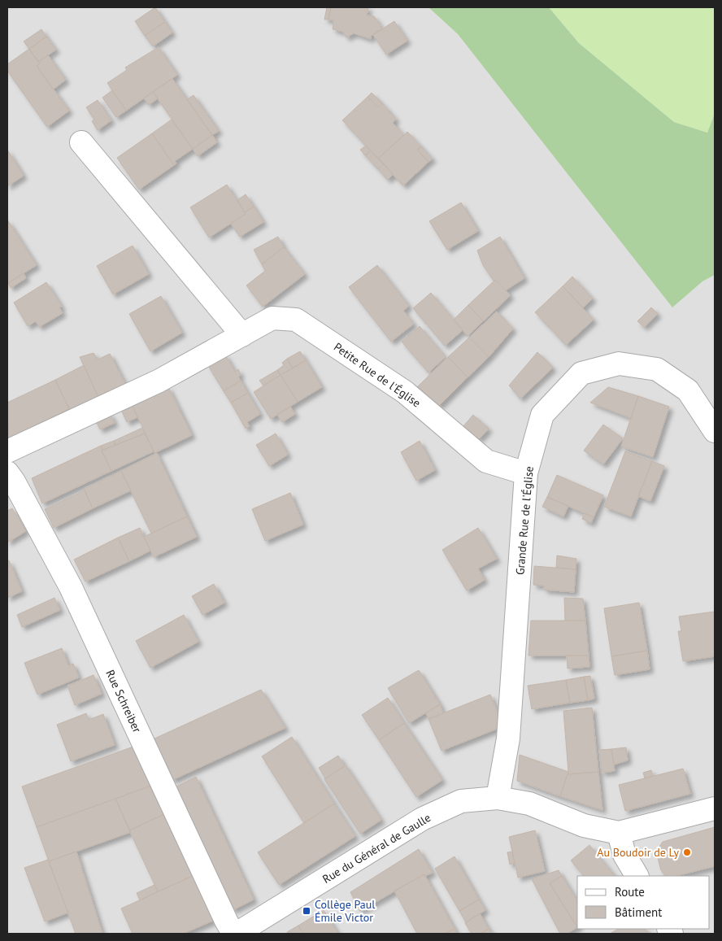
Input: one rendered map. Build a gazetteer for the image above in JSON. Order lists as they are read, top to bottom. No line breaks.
{"streets":{"street":["Petite Rue de l'Église","Grande Rue de l'Église","Rue Schreiber","Rue du Général de Gaulle"]},"crossings":[["Petite Rue de l'Église","Grande Rue de l'Église"],["Grande Rue de l'Église","Rue du Général de Gaulle"]],"places":{"other":["Au Boudoir de Ly"],"transit":["Collège Paul Émile Victor"]},"legend":["Route","Bâtiment"]}
